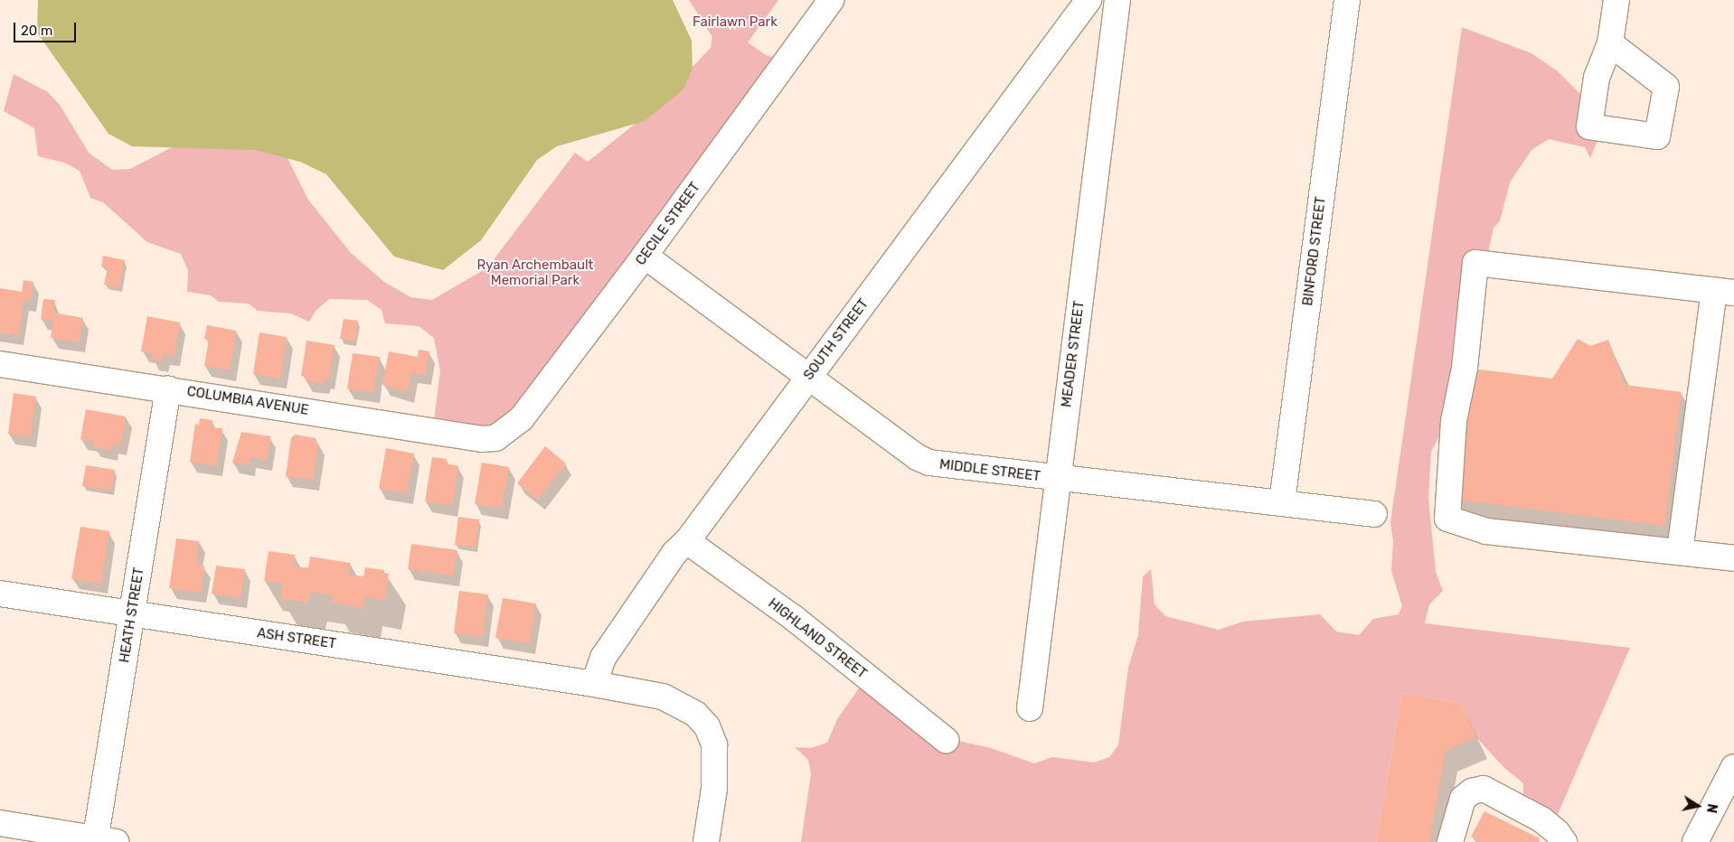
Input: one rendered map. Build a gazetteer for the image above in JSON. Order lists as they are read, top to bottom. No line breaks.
{"streets":{"street":["CECILE STREET","BINFORD STREET","SOUTH STREET","MEADER STREET","COLUMBIA AVENUE","MIDDLE STREET","HEATH STREET","ASH STREET","HIGHLAND STREET"]},"crossings":[["CECILE STREET","COLUMBIA AVENUE"],["CECILE STREET","MIDDLE STREET"],["BINFORD STREET","MIDDLE STREET"],["SOUTH STREET","MIDDLE STREET"],["SOUTH STREET","ASH STREET"],["SOUTH STREET","HIGHLAND STREET"],["MEADER STREET","MIDDLE STREET"],["COLUMBIA AVENUE","HEATH STREET"],["HEATH STREET","ASH STREET"]],"parks":["Fairlawn Park","Ryan Archembault Memorial Park"],"scale_bar":"20 m","north":"right"}
